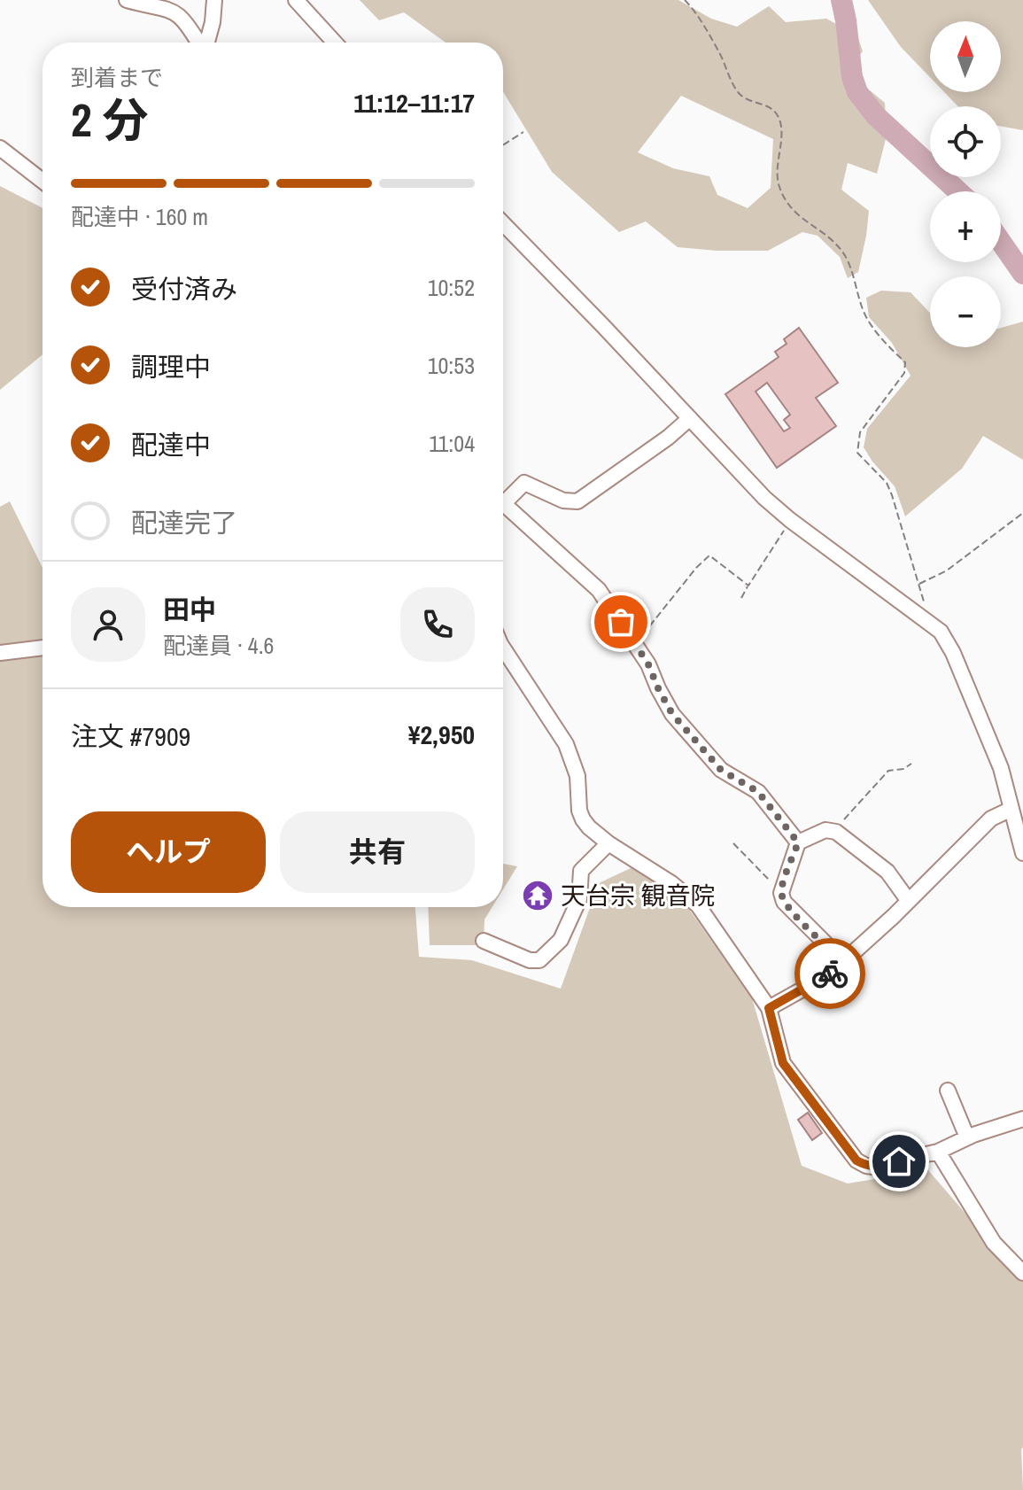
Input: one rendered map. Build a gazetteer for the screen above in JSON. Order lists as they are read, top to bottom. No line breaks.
{"places":{"temple":["天台宗 観音院"]},"north":"top","page":{"map_buttons":["+","−"],"heading":["2 分","到着まで","11:12–11:17"],"panel":["田中","配達員 · 4.6","注文 #7909","¥2,950"],"bar":"配達中 · 160 m","list":[["受付済み","10:52"],["調理中","10:53"],["配達中","11:04"],"配達完了"],"buttons":["ヘルプ","共有"]}}
